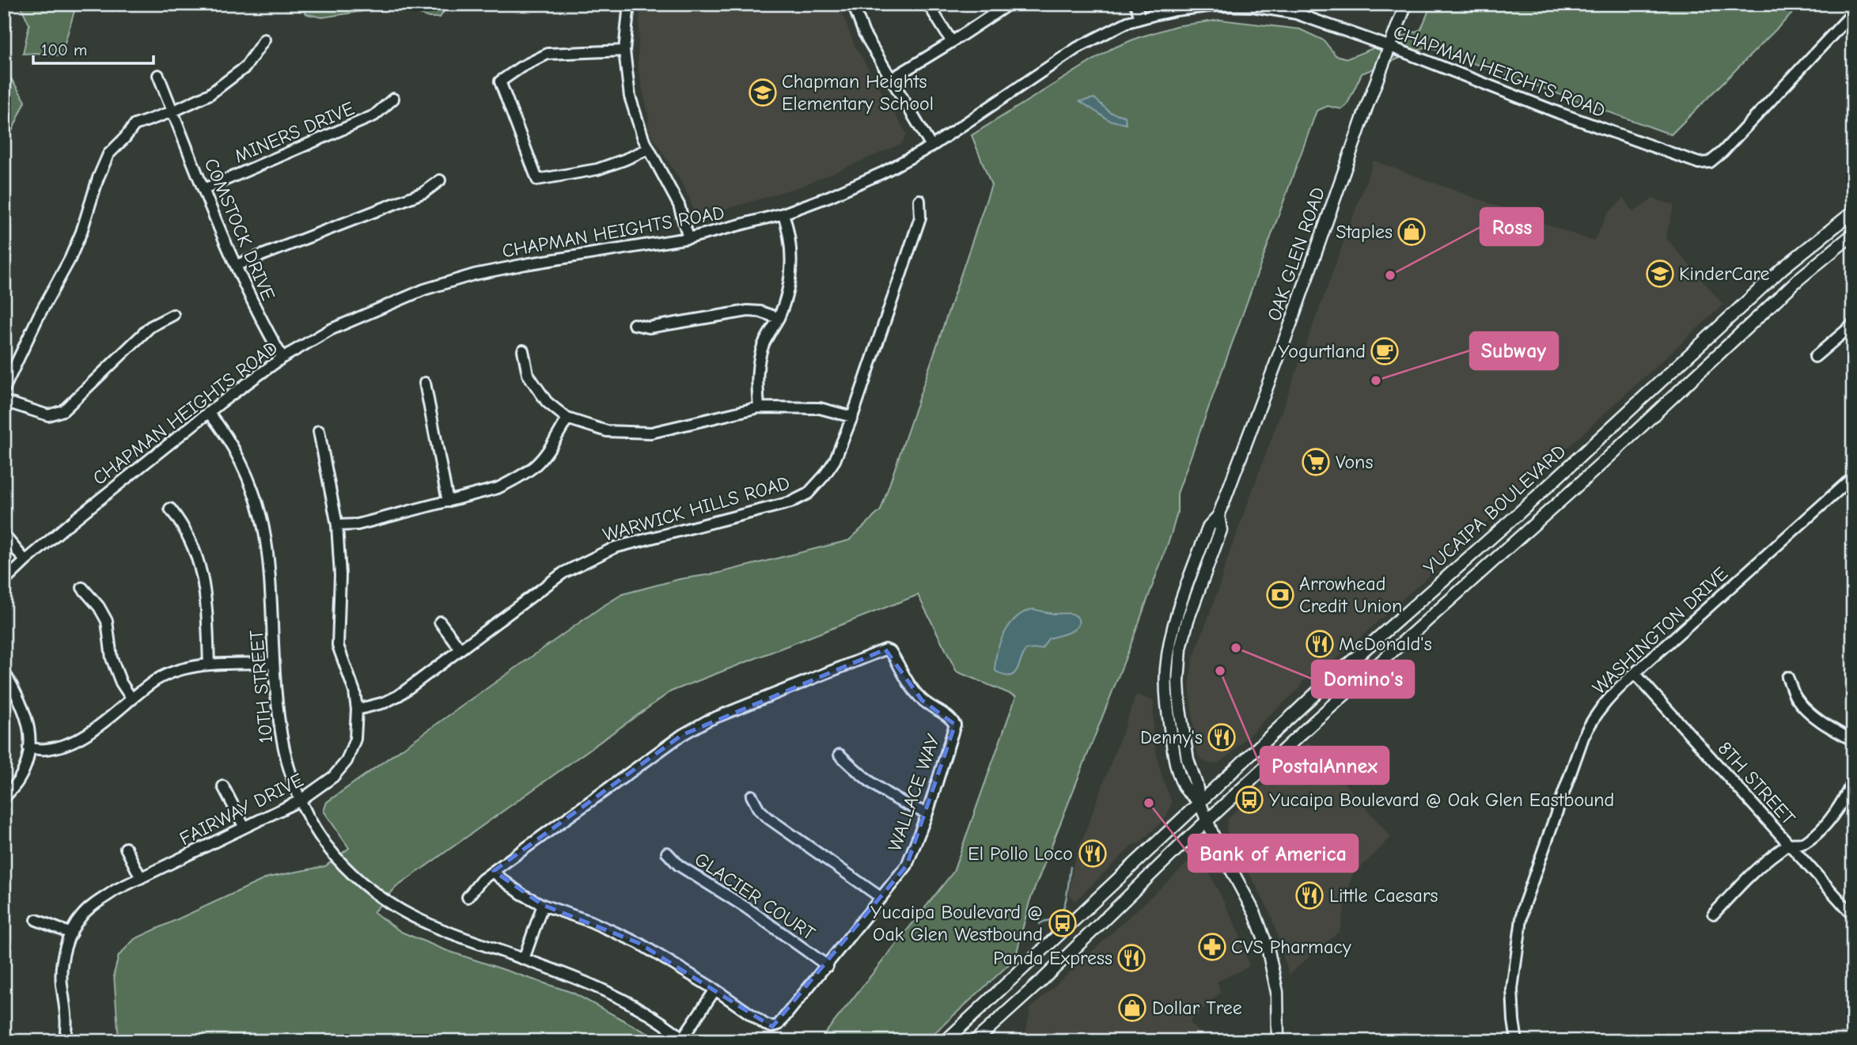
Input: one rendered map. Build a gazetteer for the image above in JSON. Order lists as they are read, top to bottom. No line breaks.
{"streets":{"main road":["OAK GLEN ROAD","YUCAIPA BOULEVARD"],"street":["CHAPMAN HEIGHTS ROAD","MINERS DRIVE","COMSTOCK DRIVE","WARWICK HILLS ROAD","WASHINGTON DRIVE","10TH STREET","8TH STREET","WALLACE WAY","FAIRWAY DRIVE","GLACIER COURT"]},"crossings":[["CHAPMAN HEIGHTS ROAD","COMSTOCK DRIVE"],["CHAPMAN HEIGHTS ROAD","OAK GLEN ROAD"],["CHAPMAN HEIGHTS ROAD","10TH STREET"],["MINERS DRIVE","COMSTOCK DRIVE"],["OAK GLEN ROAD","YUCAIPA BOULEVARD"],["WARWICK HILLS ROAD","FAIRWAY DRIVE"],["WASHINGTON DRIVE","8TH STREET"],["10TH STREET","FAIRWAY DRIVE"],["WALLACE WAY","GLACIER COURT"]],"places":{"school or university":["Chapman Heights Elementary School","KinderCare"],"shop":["Staples","Dollar Tree"],"other":["Ross","Subway","Domino's","PostalAnnex","Bank of America"],"cafe":["Yogurtland"],"supermarket":["Vons"],"bank":["Arrowhead Credit Union"],"restaurant":["McDonald's","Denny's","El Pollo Loco","Little Caesars","Panda Express"],"bus stop":["Yucaipa Boulevard @ Oak Glen Eastbound","Yucaipa Boulevard @ Oak Glen Westbound"],"pharmacy":["CVS Pharmacy"]},"scale_bar":"100 m"}
